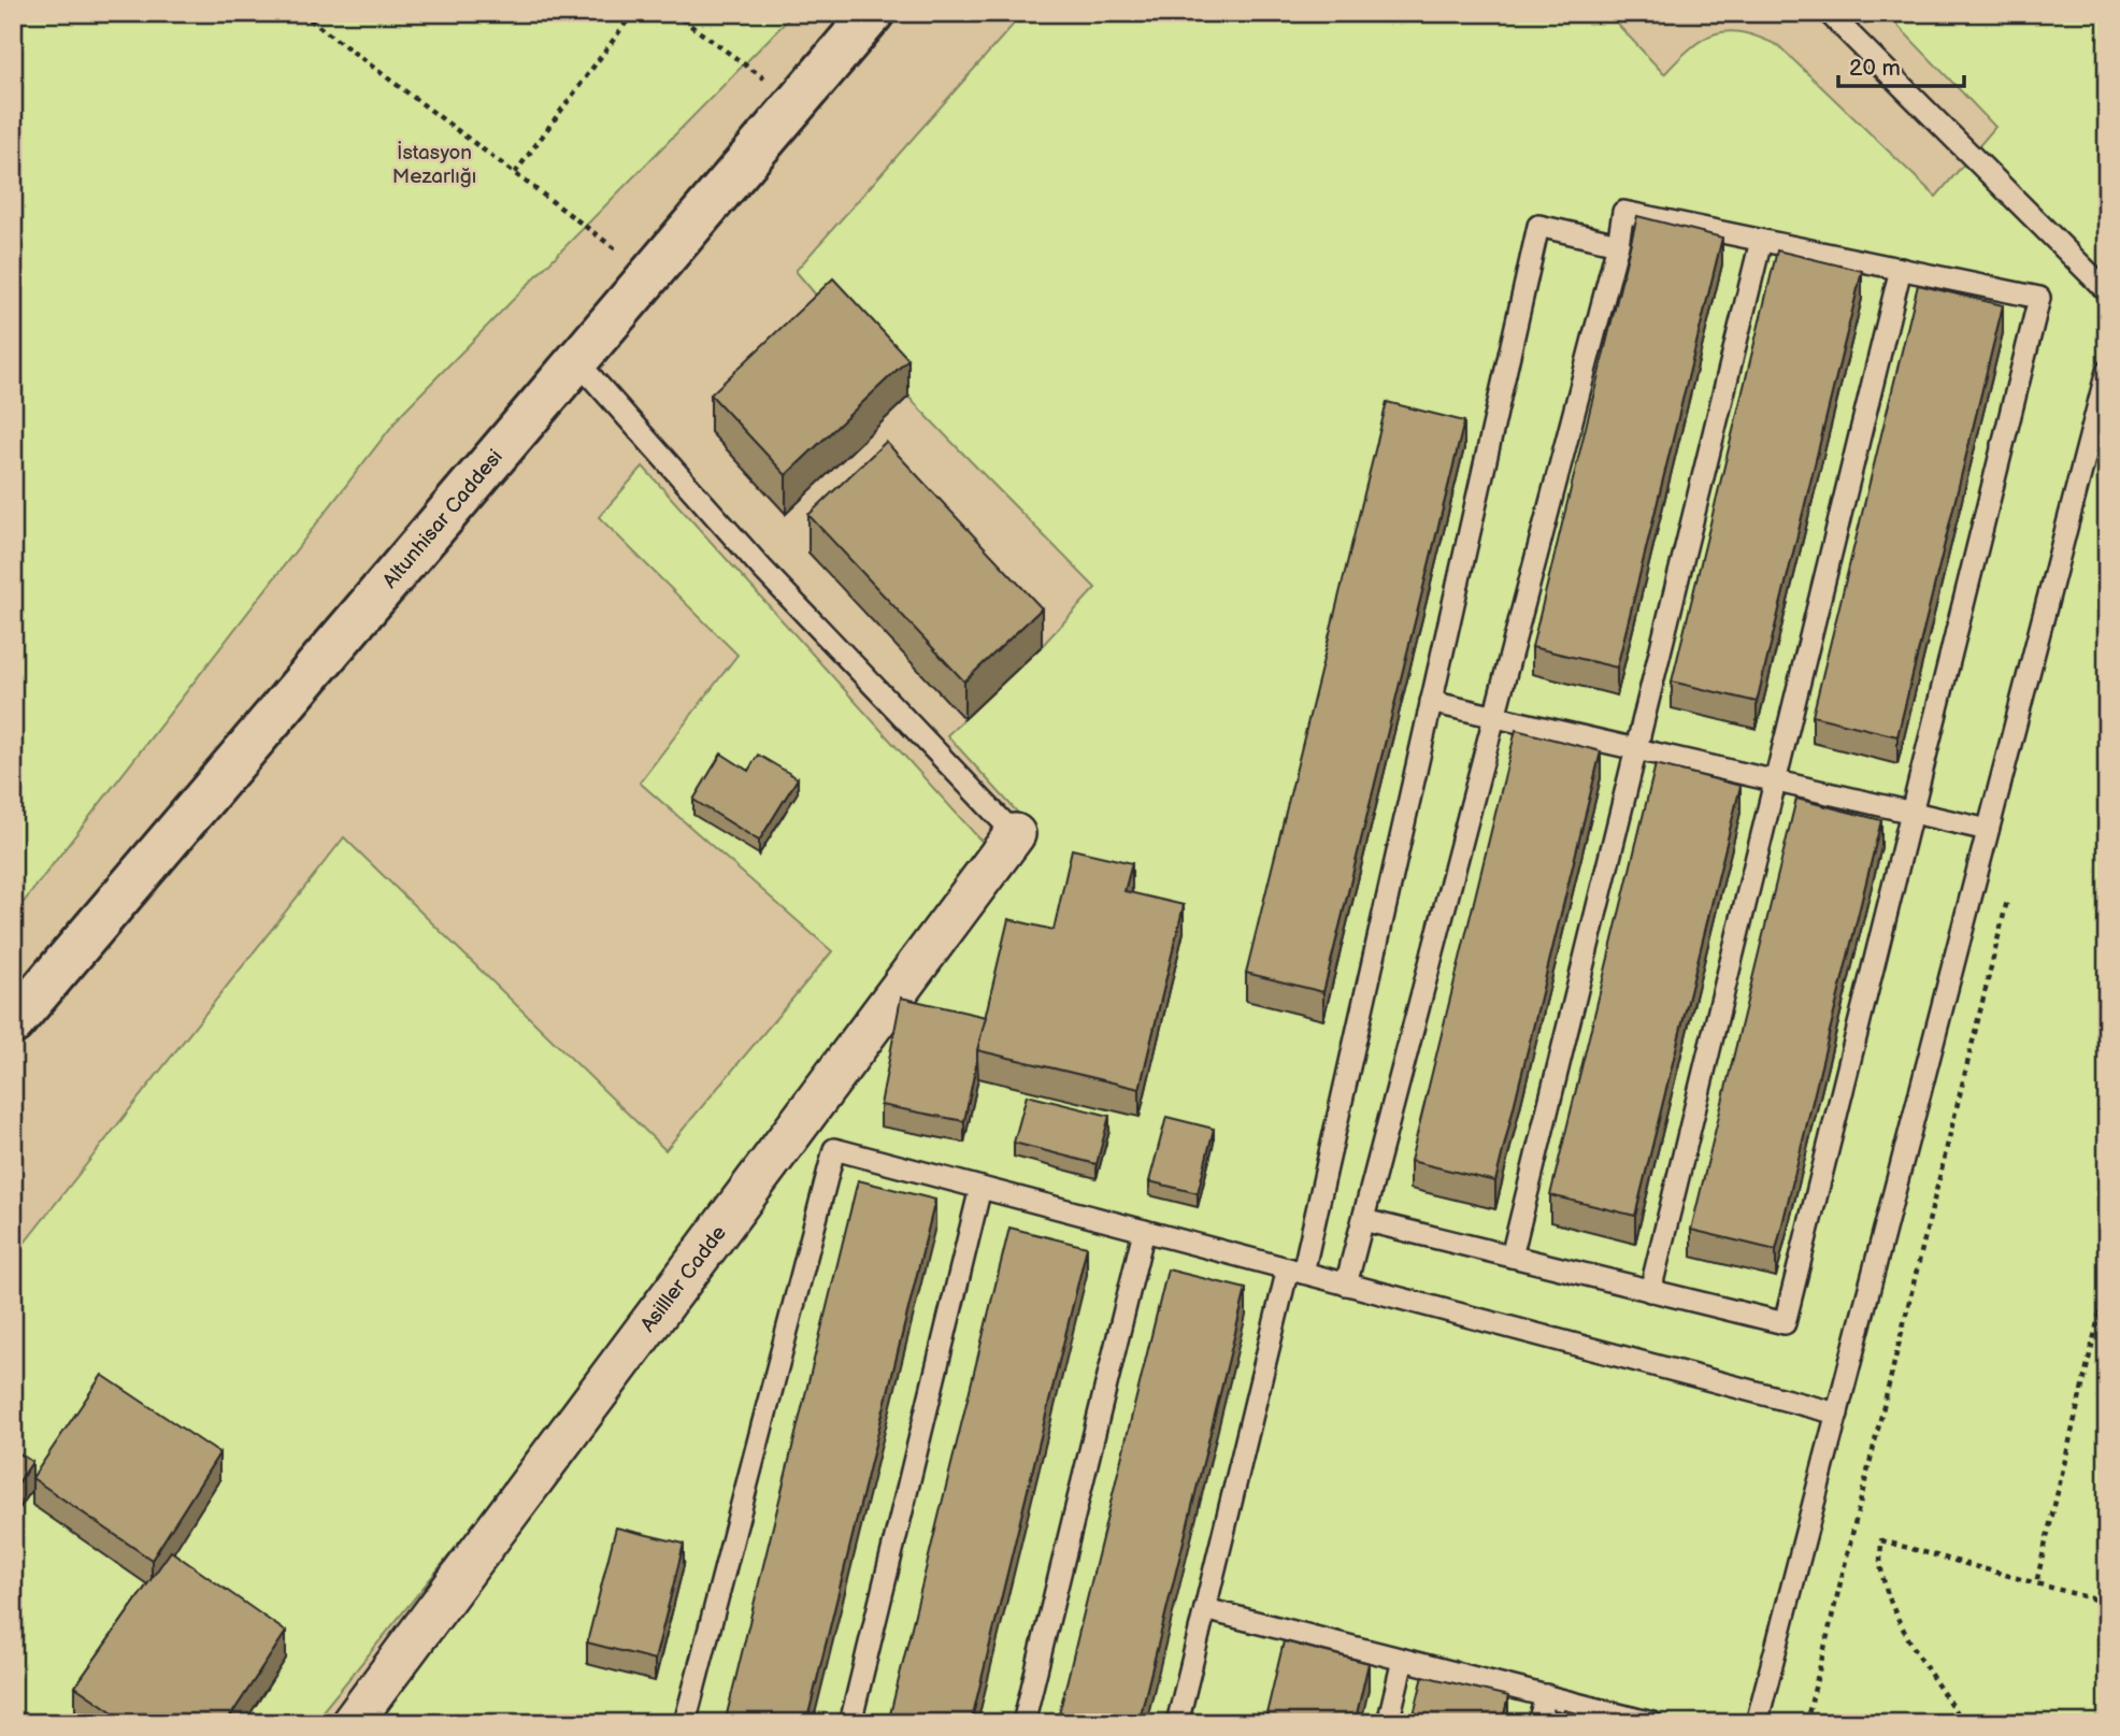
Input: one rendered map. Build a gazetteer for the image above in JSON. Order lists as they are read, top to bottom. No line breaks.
{"streets":{"street":["Altunhisar Caddesi","Asilller Cadde"]},"parks":["İstasyon Mezarlığı"],"scale_bar":"20 m"}
